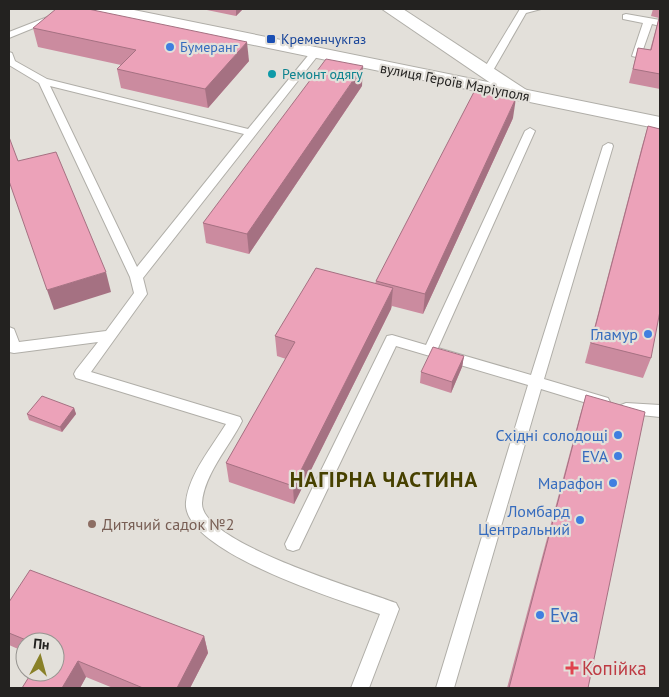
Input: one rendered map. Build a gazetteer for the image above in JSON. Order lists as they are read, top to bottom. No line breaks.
{"streets":{"street":["вулиця Героїв Маріуполя"]},"districts":["НАГІРНА ЧАСТИНА"],"places":{"transit":["Кременчукгаз"],"other":["Бумеранг","Ремонт одягу","Гламур","Східні солодощі","EVA","Марафон","Ломбард Центральний","Дитячий садок №2","Eva"],"health":["Копійка"]},"north":"top"}
